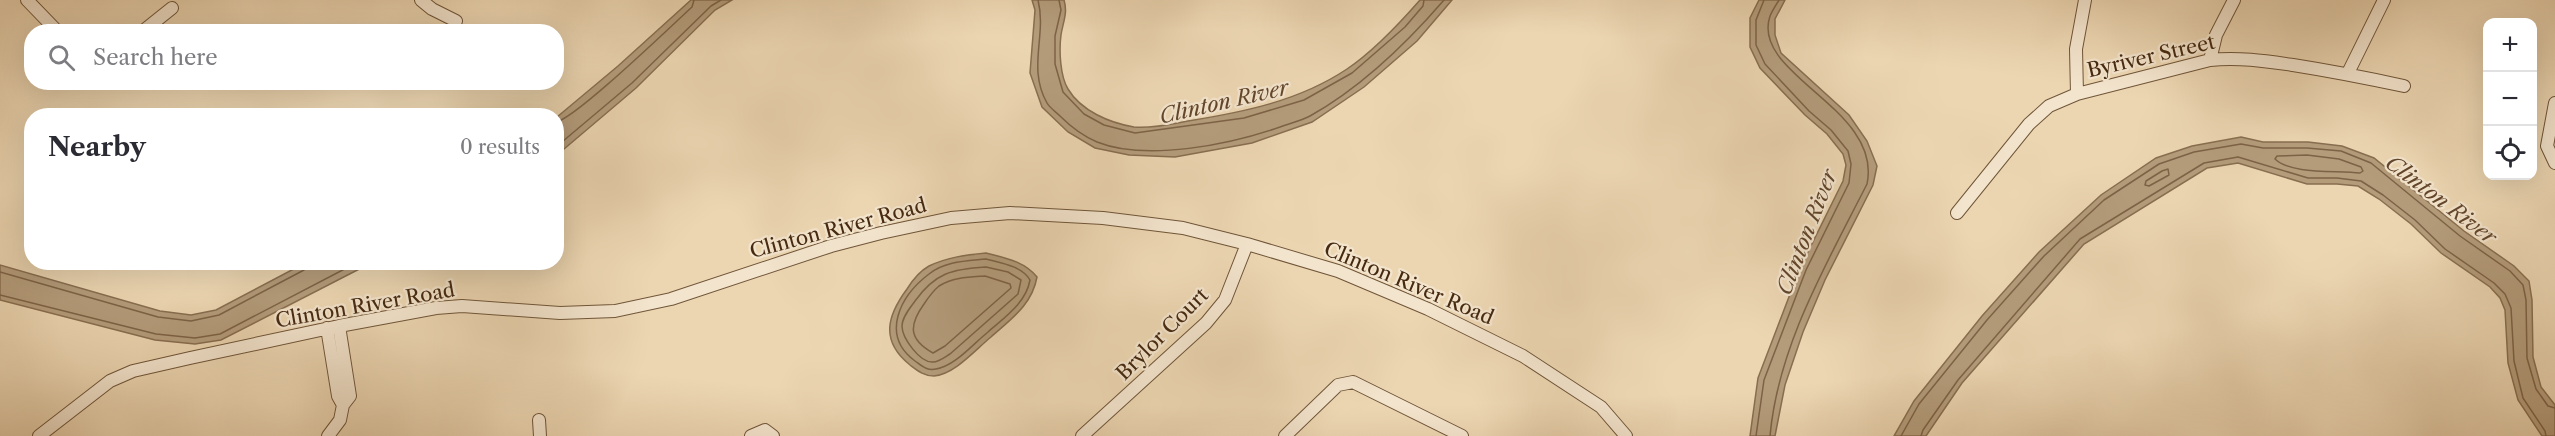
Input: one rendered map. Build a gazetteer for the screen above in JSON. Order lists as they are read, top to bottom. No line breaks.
{"streets":{"street":["Byriver Street","Clinton River Road","Brylor Court"]},"crossings":[["Clinton River Road","Brylor Court"]],"water":["Clinton River"],"page":{"map_buttons":["+","−"],"search":"Search here","heading":["Nearby","0 results"]}}
